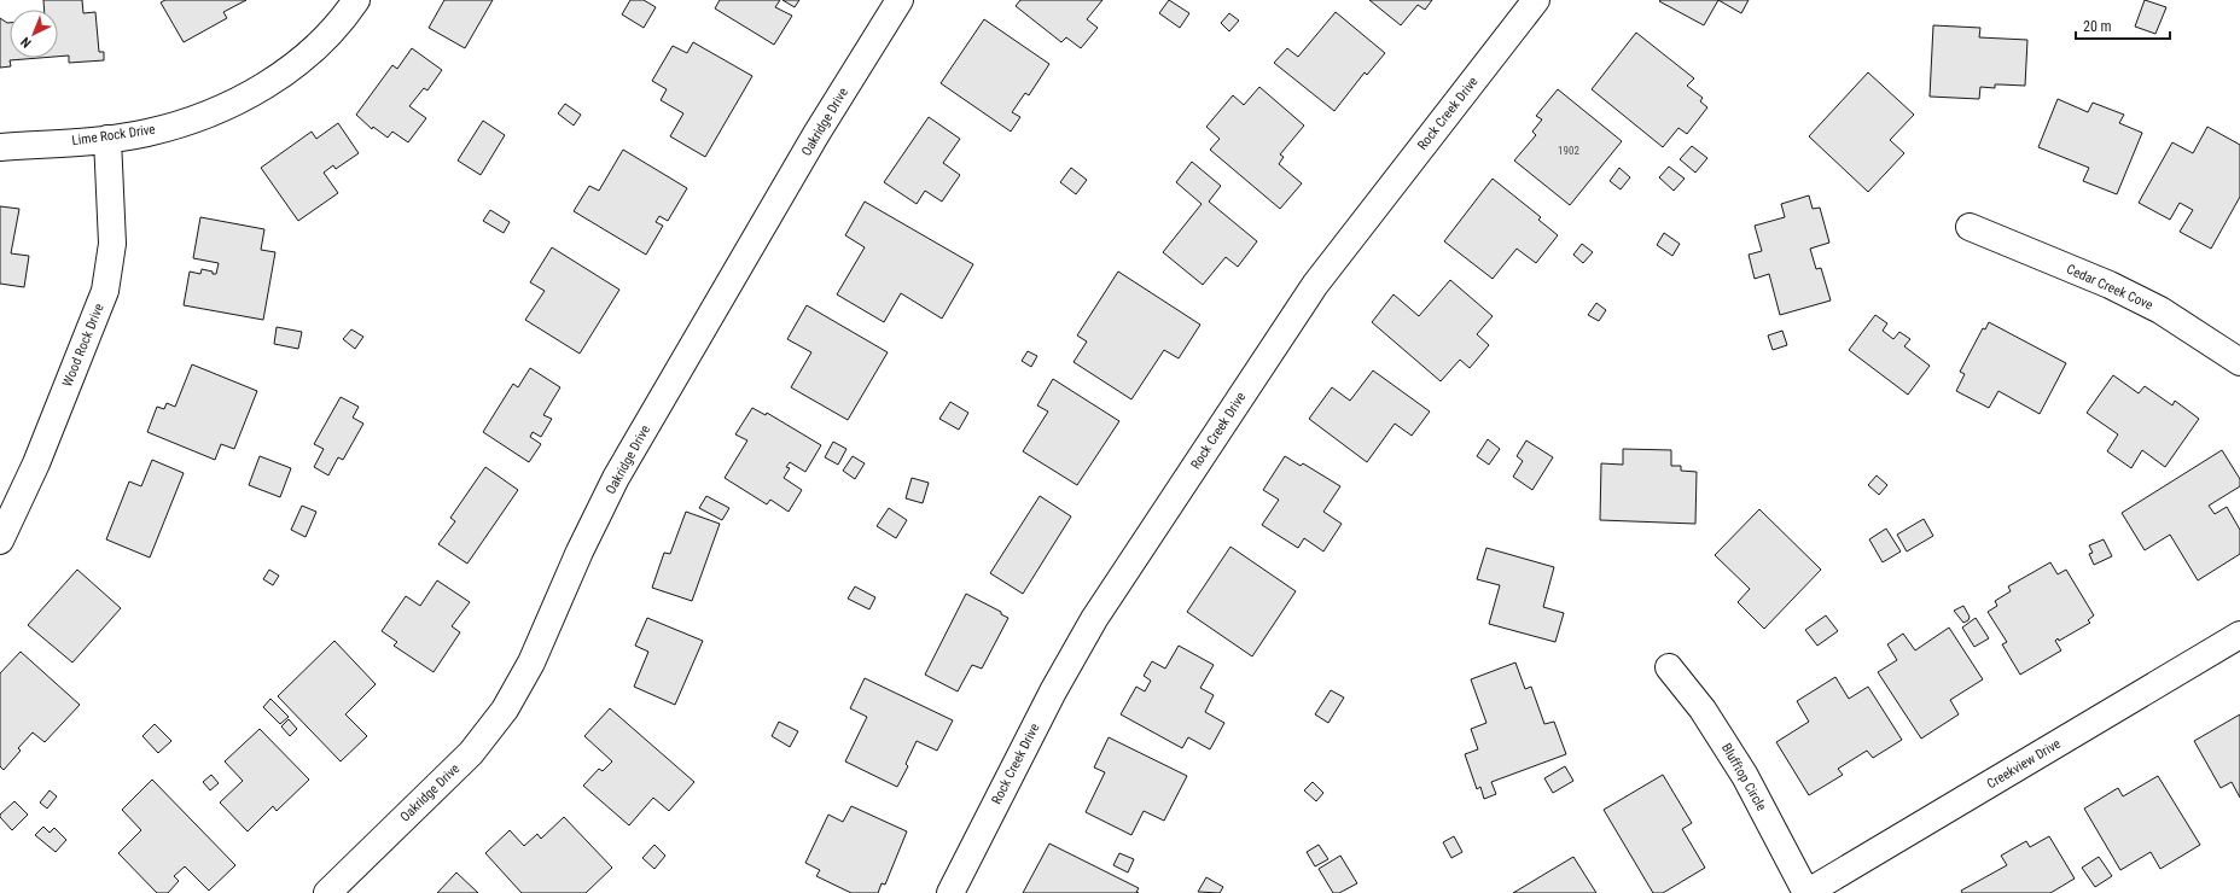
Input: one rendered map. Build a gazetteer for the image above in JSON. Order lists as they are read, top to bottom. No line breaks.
{"streets":{"street":["Rock Creek Drive","Oakridge Drive","Lime Rock Drive","Cedar Creek Cove","Wood Rock Drive","Creekview Drive","Blufftop Circle"]},"crossings":[["Lime Rock Drive","Wood Rock Drive"],["Creekview Drive","Blufftop Circle"]],"house_numbers":["1902"],"scale_bar":"20 m","north":"bottom left"}
